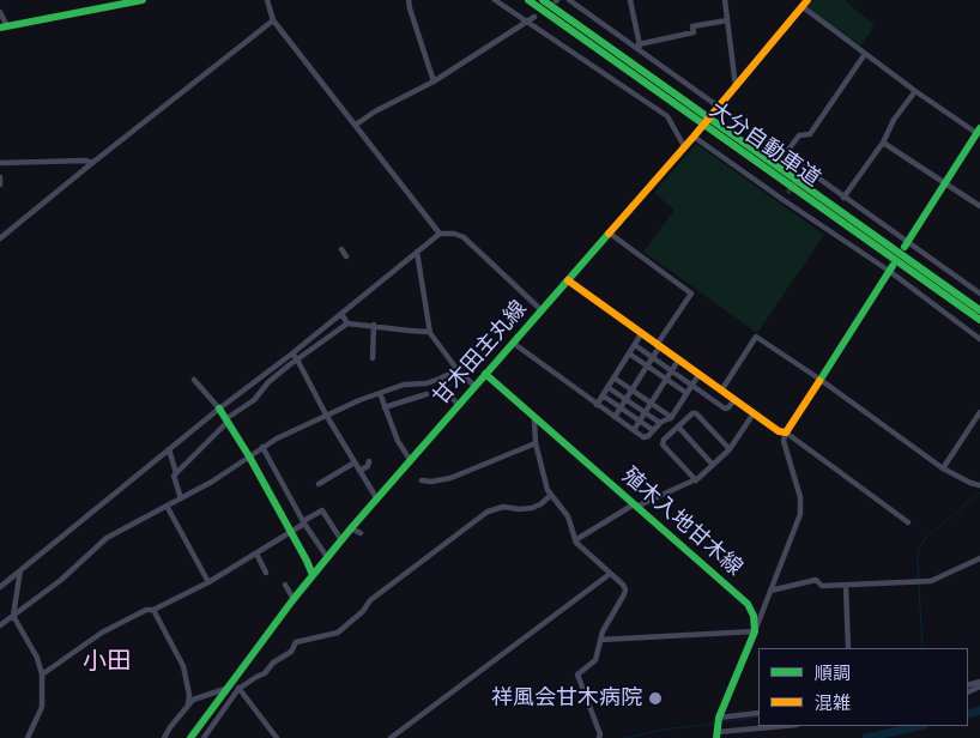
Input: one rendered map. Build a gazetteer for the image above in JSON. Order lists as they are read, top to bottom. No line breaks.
{"streets":{"main road":["大分自動車道","甘木田主丸線","殖木入地甘木線"]},"crossings":[["甘木田主丸線","殖木入地甘木線"]],"districts":["小田"],"places":["祥風会甘木病院"],"legend":["順調","混雑"]}
